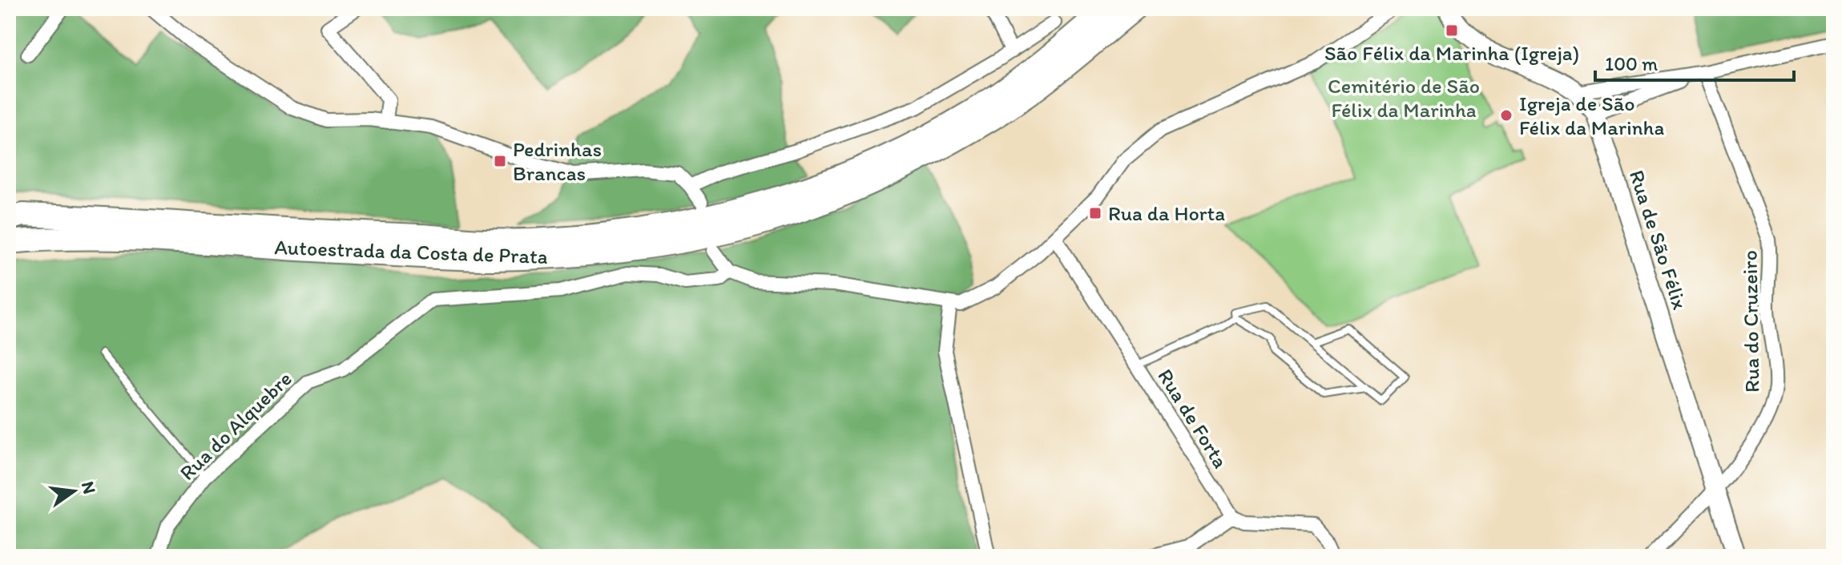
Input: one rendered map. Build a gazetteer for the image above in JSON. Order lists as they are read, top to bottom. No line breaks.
{"streets":{"highway":["Autoestrada da Costa de Prata"],"main road":["Rua de São Félix"],"street":["Rua do Cruzeiro","Rua de Forta","Rua do Alquebre"]},"crossings":[["Rua de São Félix","Rua do Cruzeiro"]],"parks":["Cemitério de São Félix da Marinha"],"places":{"transit":["São Félix da Marinha (Igreja)","Pedrinhas Brancas","Rua da Horta"],"other":["Igreja de São Félix da Marinha"]},"scale_bar":"100 m","north":"right"}
